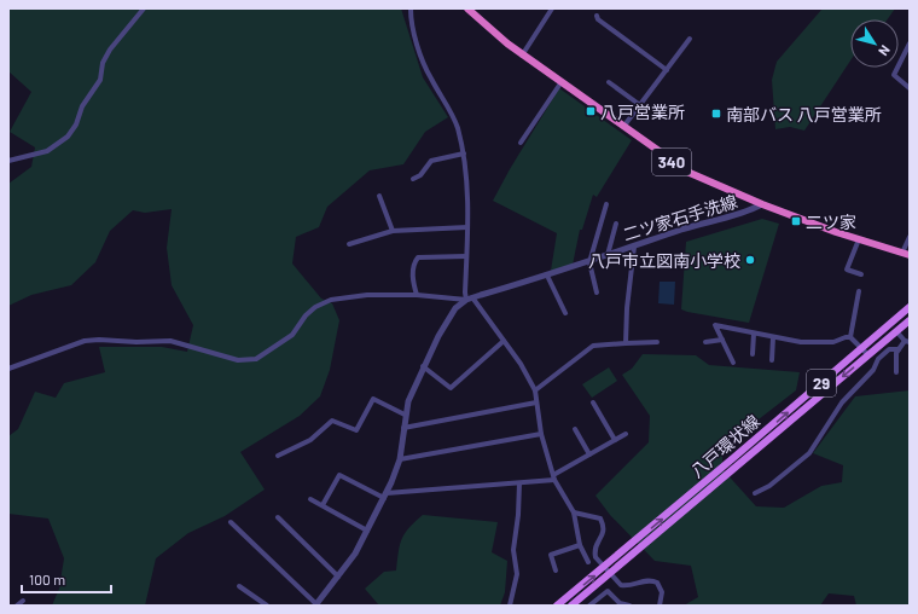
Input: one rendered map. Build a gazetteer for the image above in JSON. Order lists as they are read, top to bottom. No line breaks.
{"streets":{"highway":["340"],"main road":["29","八戸環状線"],"street":["二ツ家石手洗線"]},"crossings":[["340","二ツ家石手洗線"]],"places":{"transit":["八戸営業所","南部バス 八戸営業所","二ツ家"],"other":["八戸市立図南小学校"]},"scale_bar":"100 m","north":"bottom right"}
